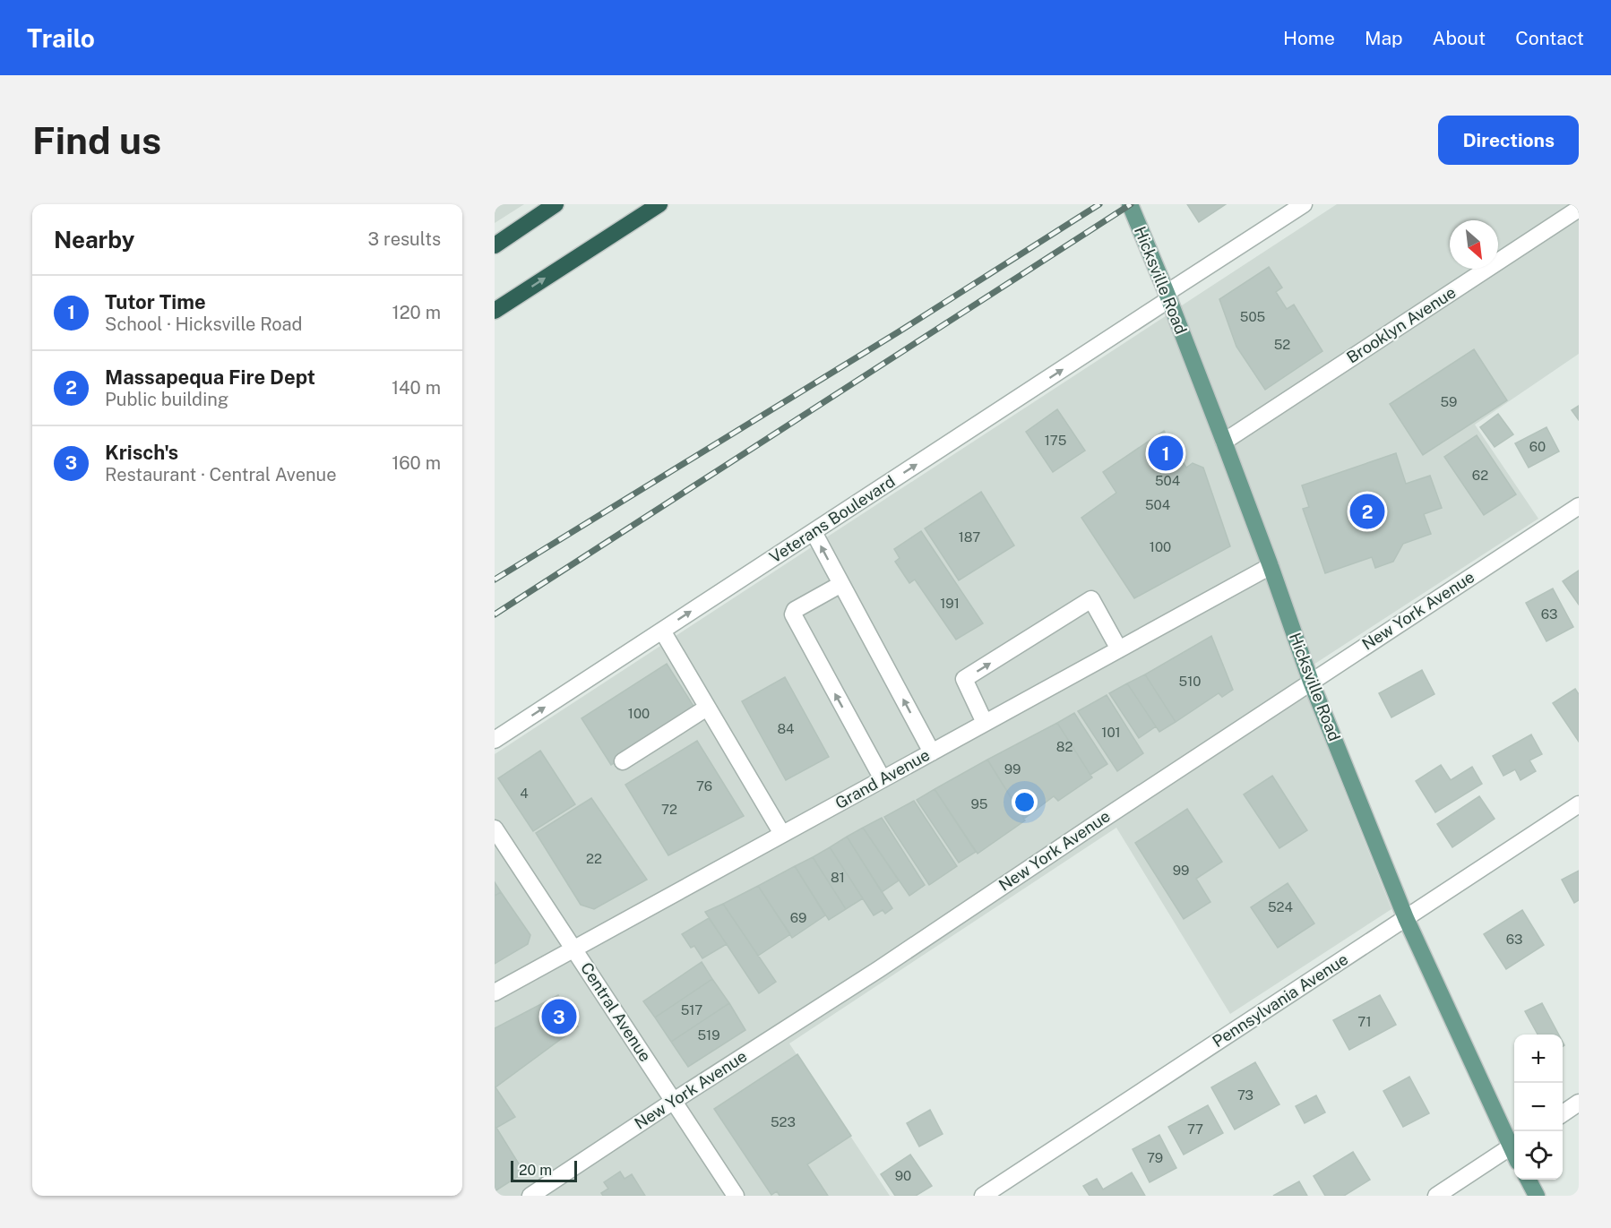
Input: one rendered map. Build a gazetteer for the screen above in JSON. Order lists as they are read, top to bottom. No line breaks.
{"streets":{"main road":["Hicksville Road"],"street":["Brooklyn Avenue","Veterans Boulevard","New York Avenue","Grand Avenue","Pennsylvania Avenue","Central Avenue"]},"crossings":[["Hicksville Road","Brooklyn Avenue"],["Hicksville Road","Veterans Boulevard"],["Hicksville Road","New York Avenue"],["Hicksville Road","Grand Avenue"],["Hicksville Road","Pennsylvania Avenue"],["New York Avenue","Central Avenue"],["Grand Avenue","Central Avenue"]],"one_way":["Veterans Boulevard"],"house_numbers":["505","52","59","175","60","62","504","504","187","100","191","63","510","100","84","101","82","99","76","4","95","72","22","99","81","524","69","63","517","71","519","73","523","77","79","90"],"scale_bar":"20 m","north":"bottom right","page":{"header":"Trailo","nav":["Home","Map","About","Contact"],"buttons":"Directions","title":"Find us","heading":["Nearby","3 results"],"list":[{"mark":"1","name":"Tutor Time","note":"School · Hicksville Road","value":"120 m"},{"mark":"2","name":"Massapequa Fire Dept","note":"Public building","value":"140 m"},{"mark":"3","name":"Krisch's","note":"Restaurant · Central Avenue","value":"160 m"}],"pins":["1","2","3"],"map_buttons":["+","−"],"scale":"20 m"}}
